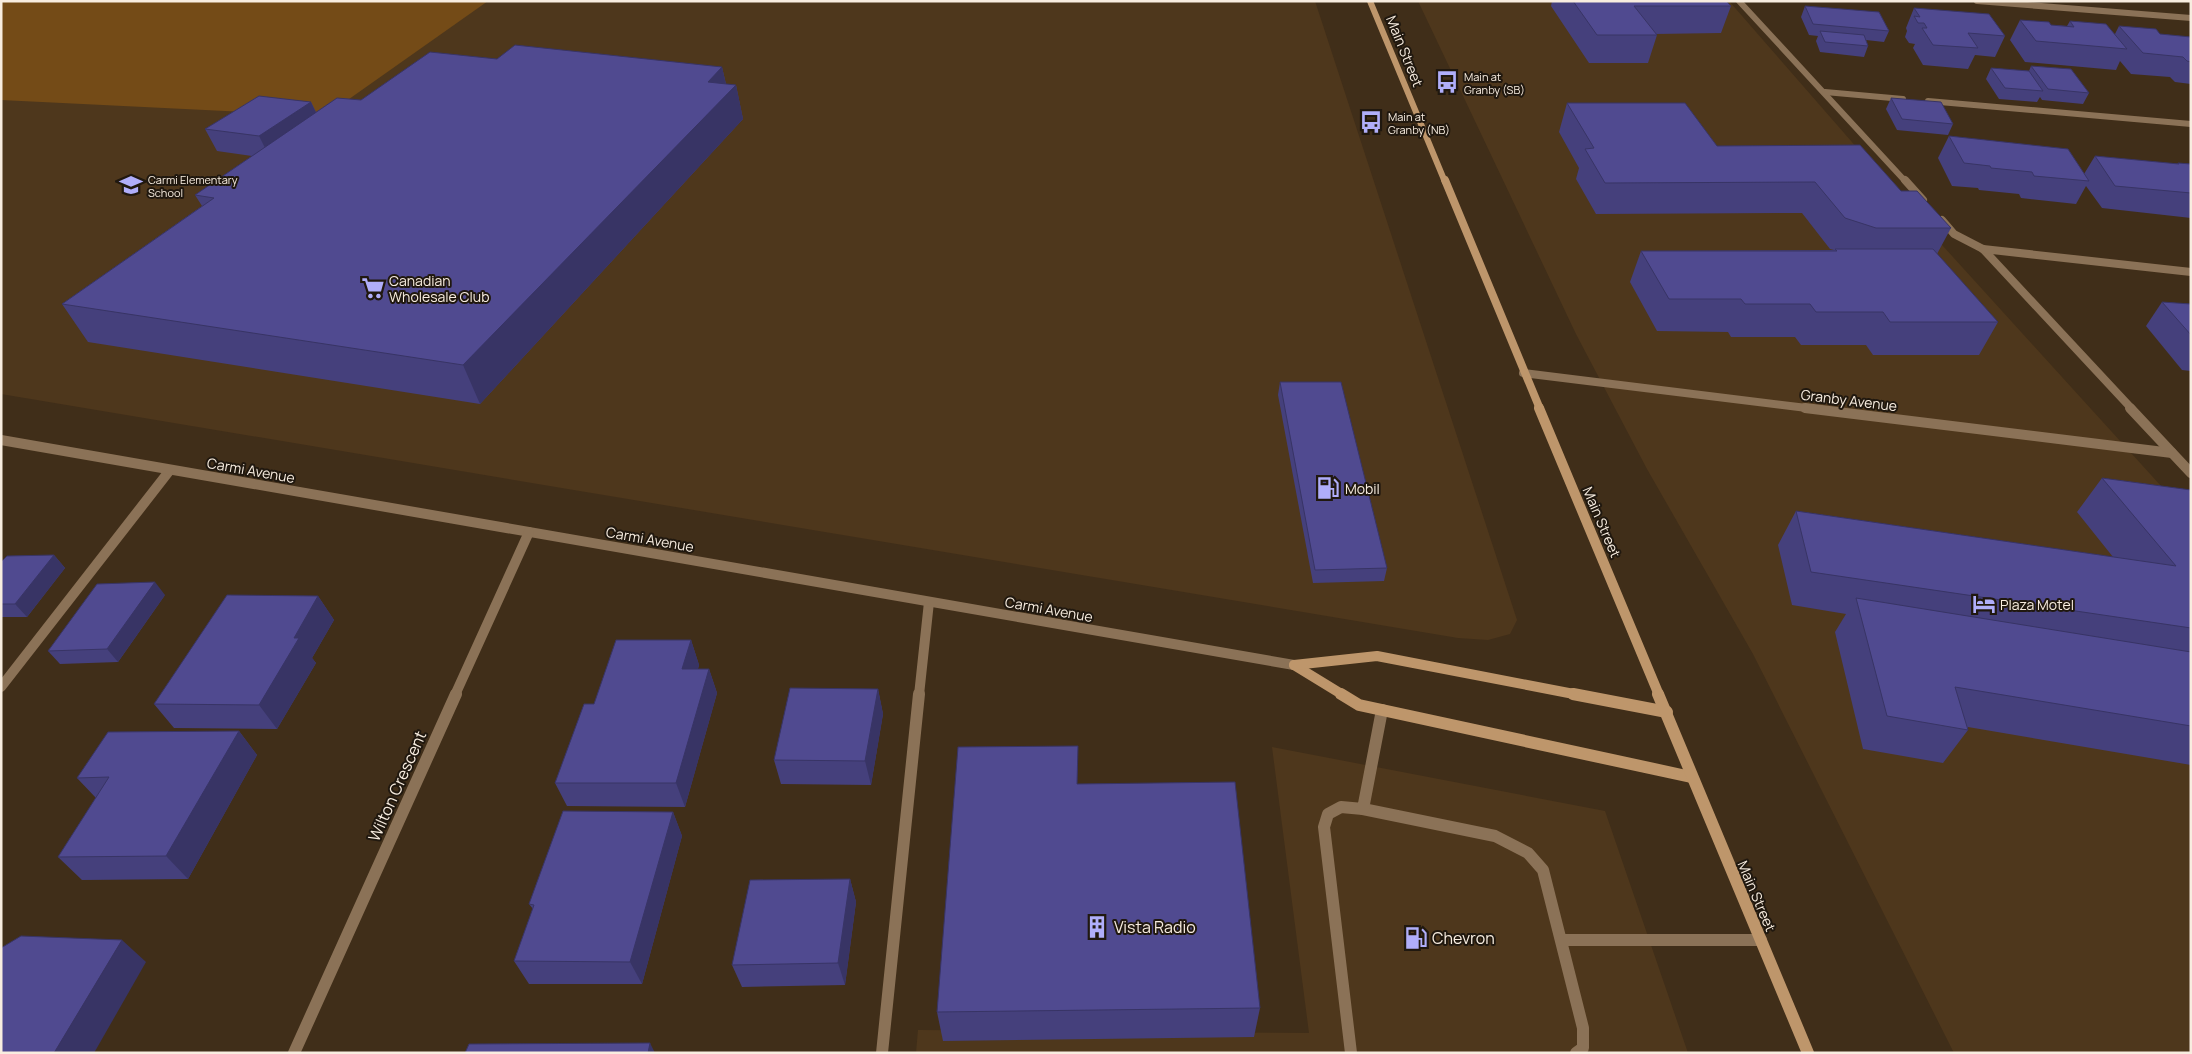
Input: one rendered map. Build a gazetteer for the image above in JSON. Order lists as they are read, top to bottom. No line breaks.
{"streets":{"main road":["Main Street"],"street":["Granby Avenue","Carmi Avenue","Wilton Crescent"]},"crossings":[["Main Street","Granby Avenue"],["Carmi Avenue","Wilton Crescent"]],"places":{"bus stop":["Main at Granby (SB)","Main at Granby (NB)"],"school or university":["Carmi Elementary School"],"supermarket":["Canadian Wholesale Club"],"fuel station":["Mobil","Chevron"],"hotel":["Plaza Motel"],"building":["Vista Radio"]}}
